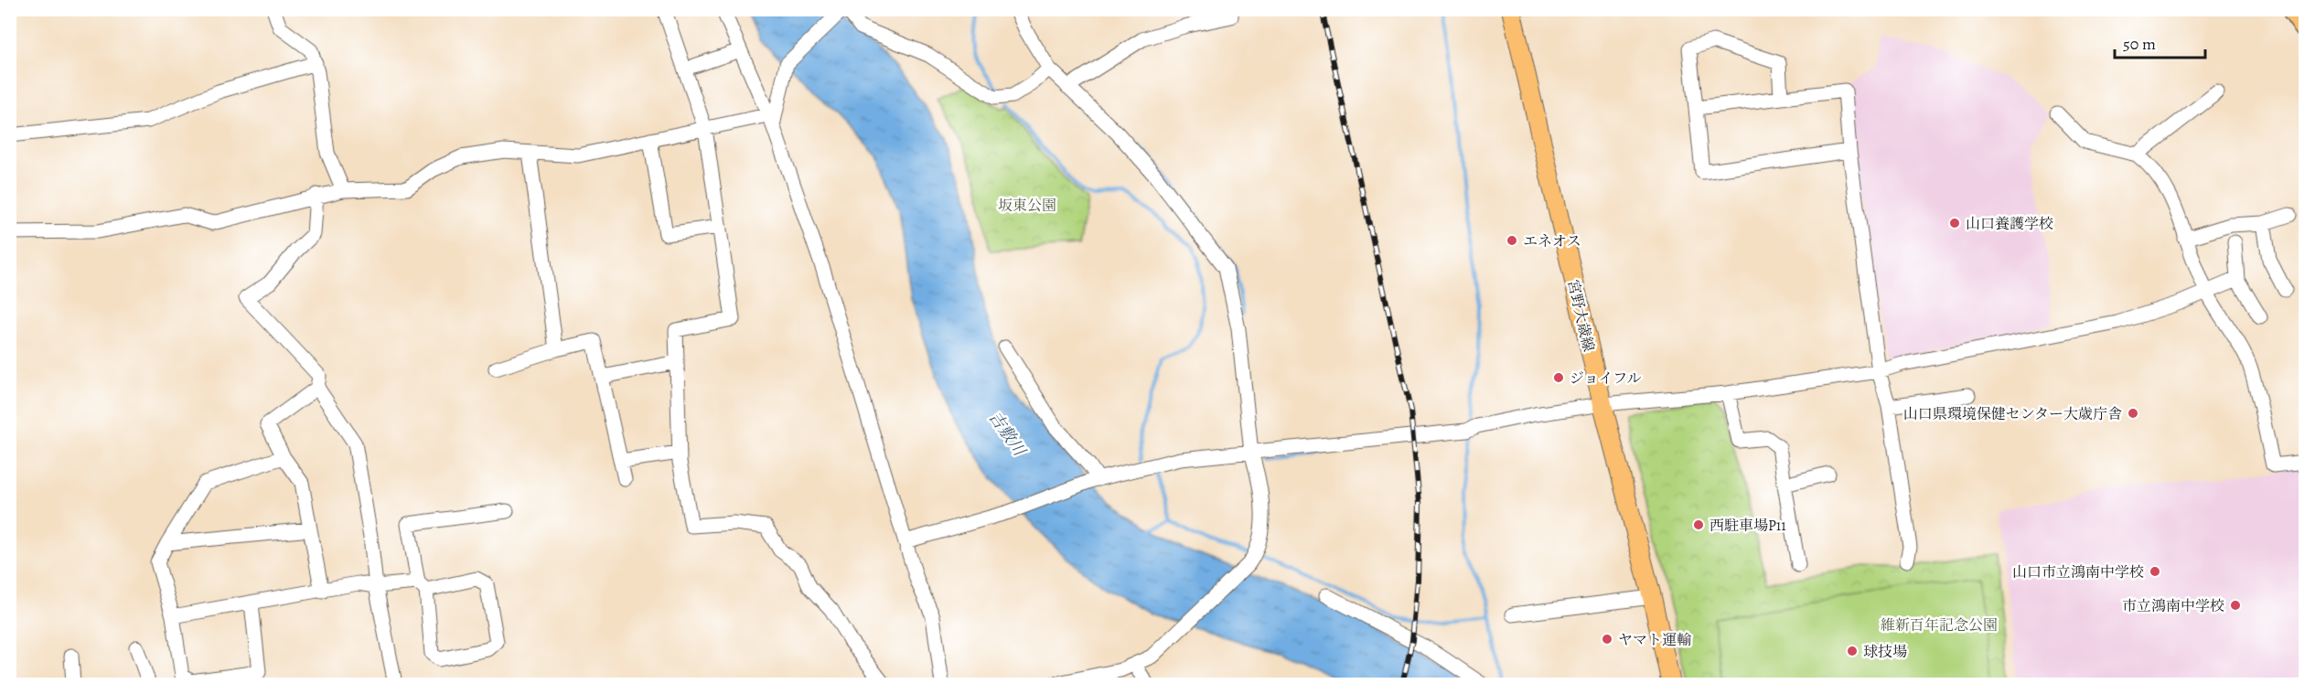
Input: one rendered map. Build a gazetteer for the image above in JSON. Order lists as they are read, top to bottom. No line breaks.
{"streets":{"main road":["宮野大歳線"]},"water":["吉敷川"],"parks":["坂東公園","維新百年記念公園"],"places":["山口養護学校","エネオス","ジョイフル","山口県環境保健センター大歳庁舎","西駐車場P11","山口市立鴻南中学校","市立鴻南中学校","ヤマト運輸","球技場"],"scale_bar":"50 m"}
